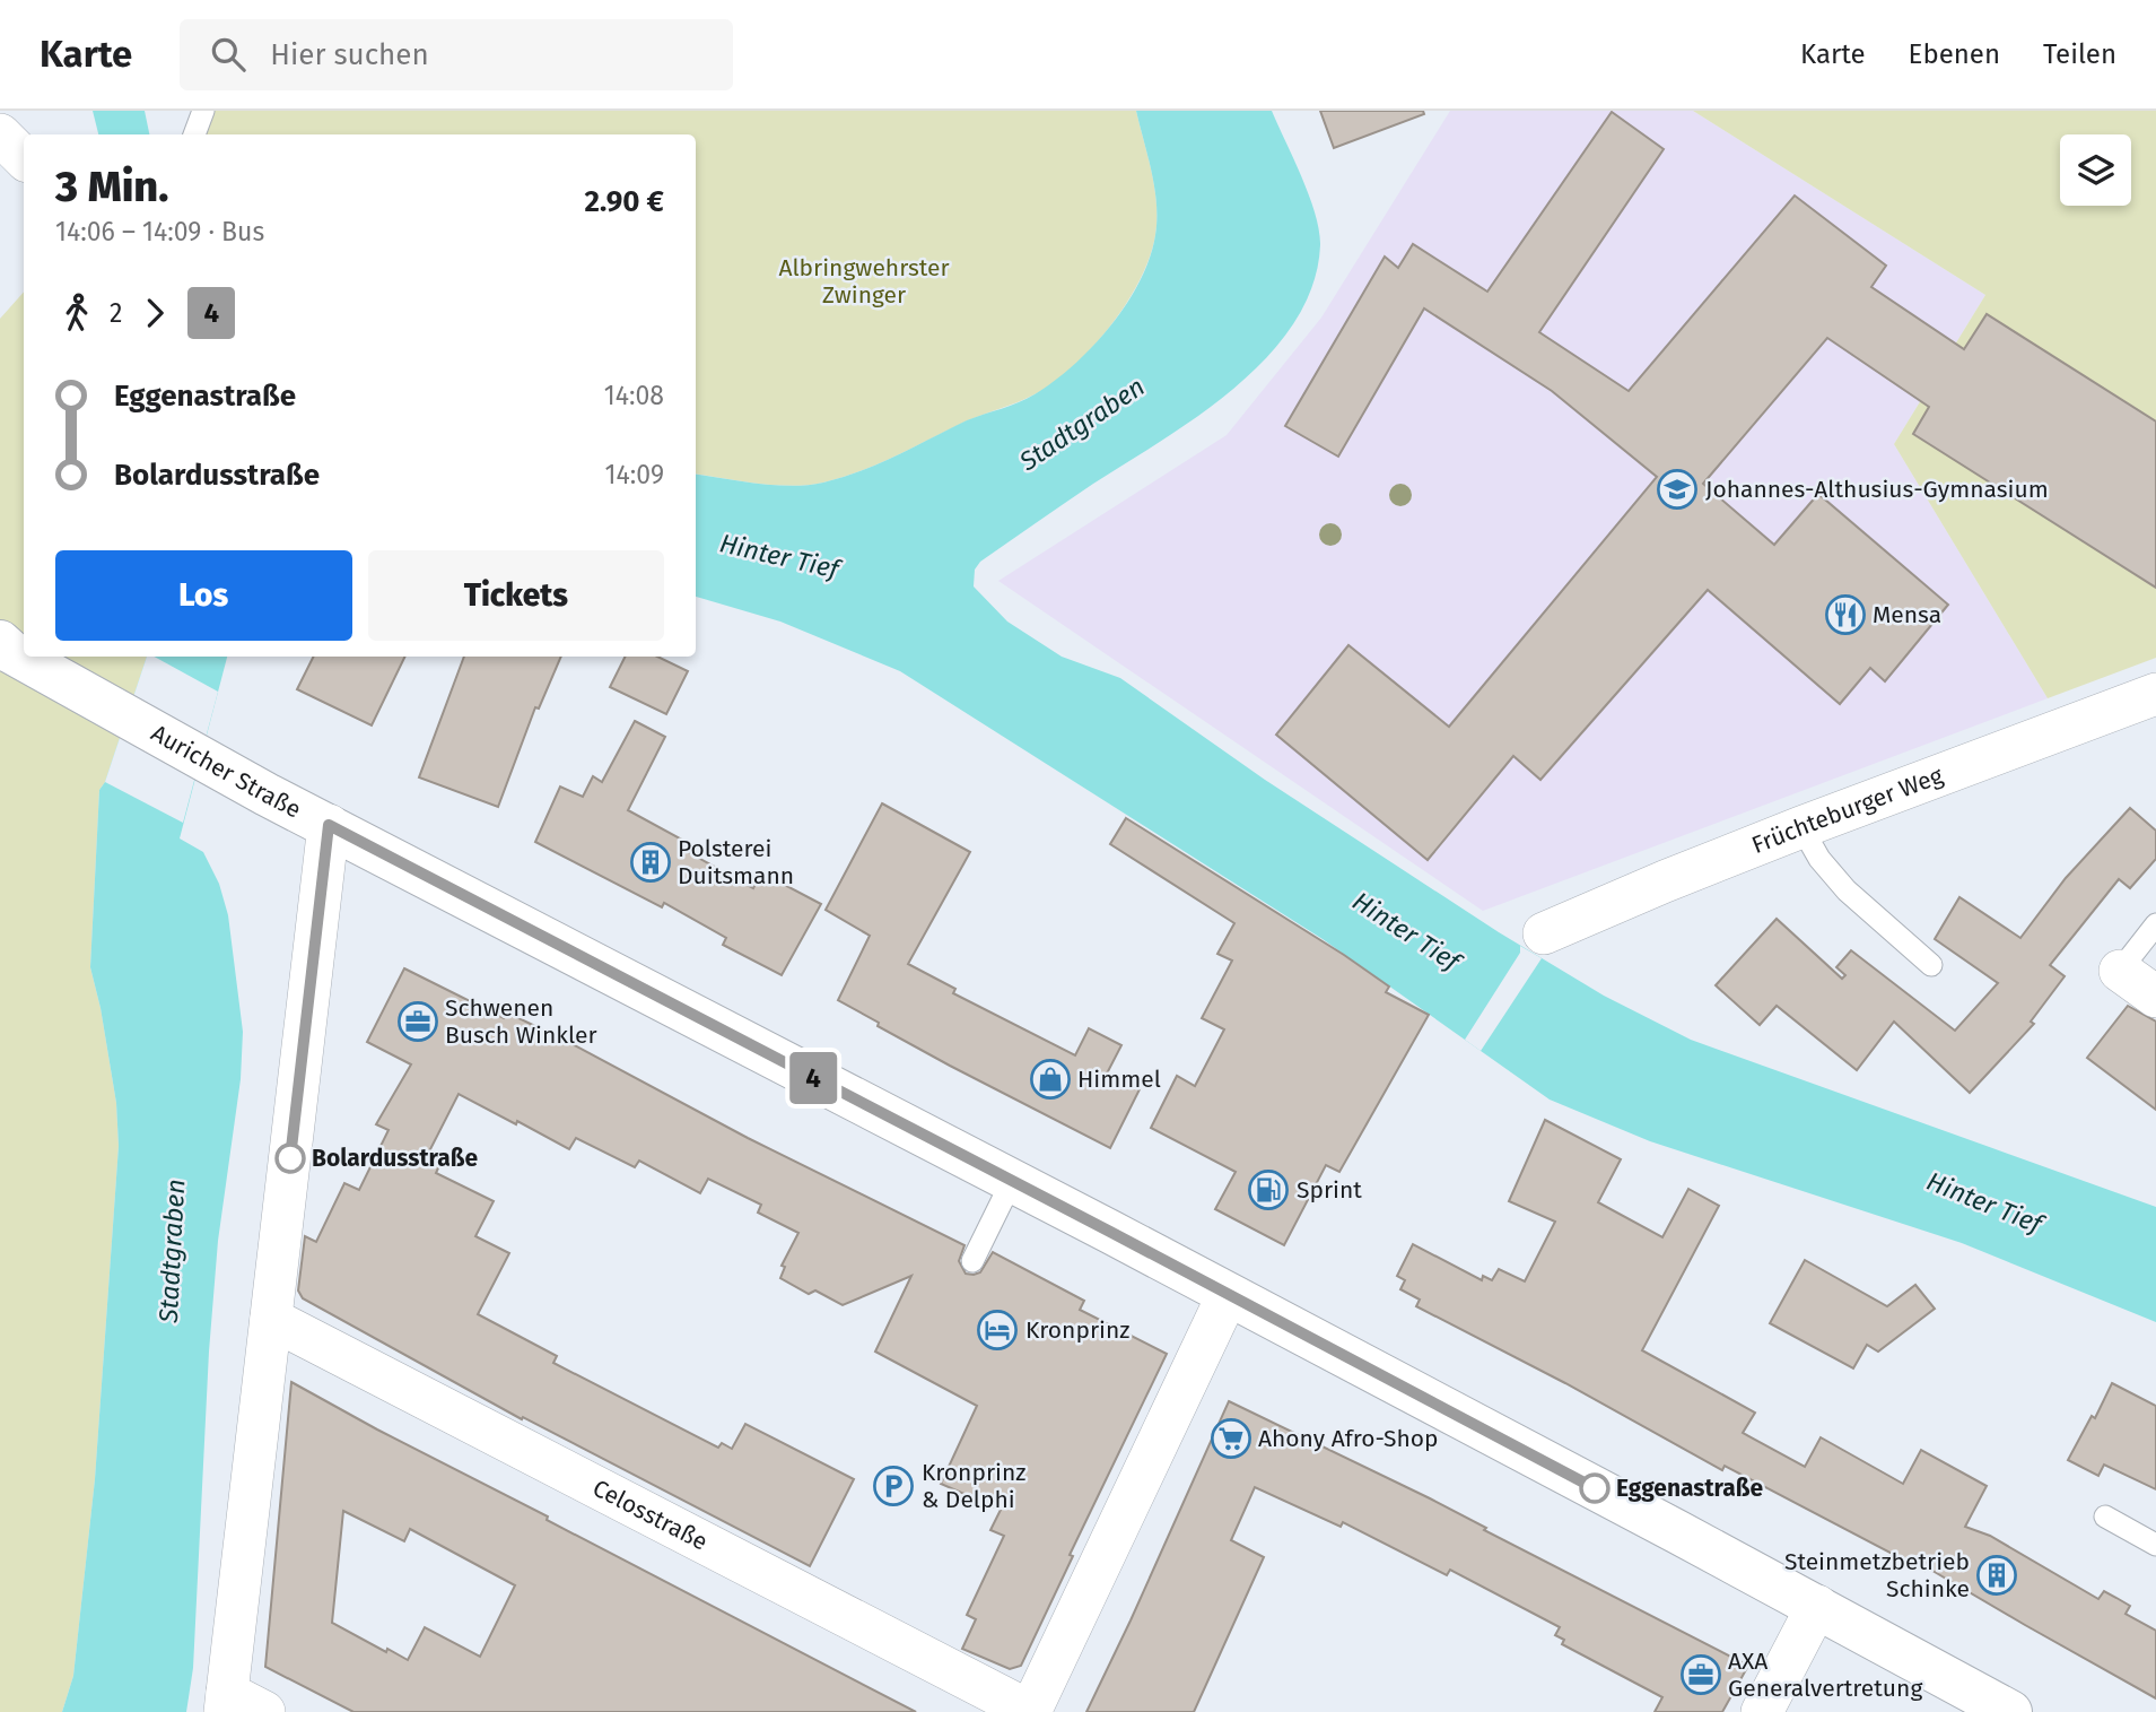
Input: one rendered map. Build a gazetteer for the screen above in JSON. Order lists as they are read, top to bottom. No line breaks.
{"streets":{"street":["Auricher Straße","Früchteburger Weg","Celosstraße"]},"water":["Stadtgraben","Hinter Tief"],"parks":["Albringwehrster Zwinger"],"places":{"school or university":["Johannes-Althusius-Gymnasium"],"restaurant":["Mensa"],"building":["Polsterei Duitsmann","Steinmetzbetrieb Schinke"],"office":["Schwenen Busch Winkler","AXA Generalvertretung"],"shop":["Himmel"],"other":["Bolardusstraße","Eggenastraße"],"fuel station":["Sprint"],"hotel":["Kronprinz"],"supermarket":["Ahony Afro-Shop"],"parking":["Kronprinz & Delphi"]},"lines":["bus line 4"],"page":{"header":"Karte","search":"Hier suchen","nav":["Karte","Ebenen","Teilen"],"on_map":"4","heading":["3 Min.","14:06 – 14:09 · Bus","2.90 €"],"legs":["2","4"],"list":[{"name":"Eggenastraße","value":"14:08"},{"name":"Bolardusstraße","value":"14:09"}],"buttons":["Los","Tickets"]}}
